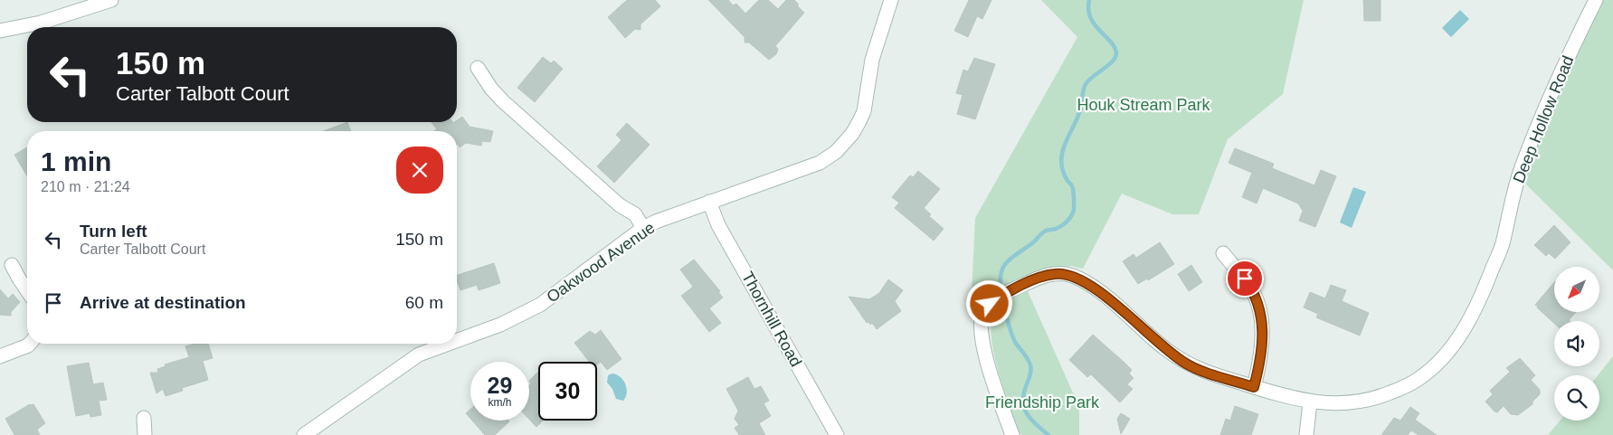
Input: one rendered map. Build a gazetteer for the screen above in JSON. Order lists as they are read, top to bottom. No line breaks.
{"streets":{"street":["Deep Hollow Road","Oakwood Avenue","Thornhill Road"]},"crossings":[["Oakwood Avenue","Thornhill Road"]],"parks":["Houk Stream Park","Friendship Park"],"north":"bottom left","page":{"turn":["150 m","Carter Talbott Court"],"heading":["1 min","210 m · 21:24"],"list":[{"name":"Turn left","note":"Carter Talbott Court","value":"150 m"},{"name":"Arrive at destination","value":"60 m"}],"speed":"29 km/h","limit":"30"}}
